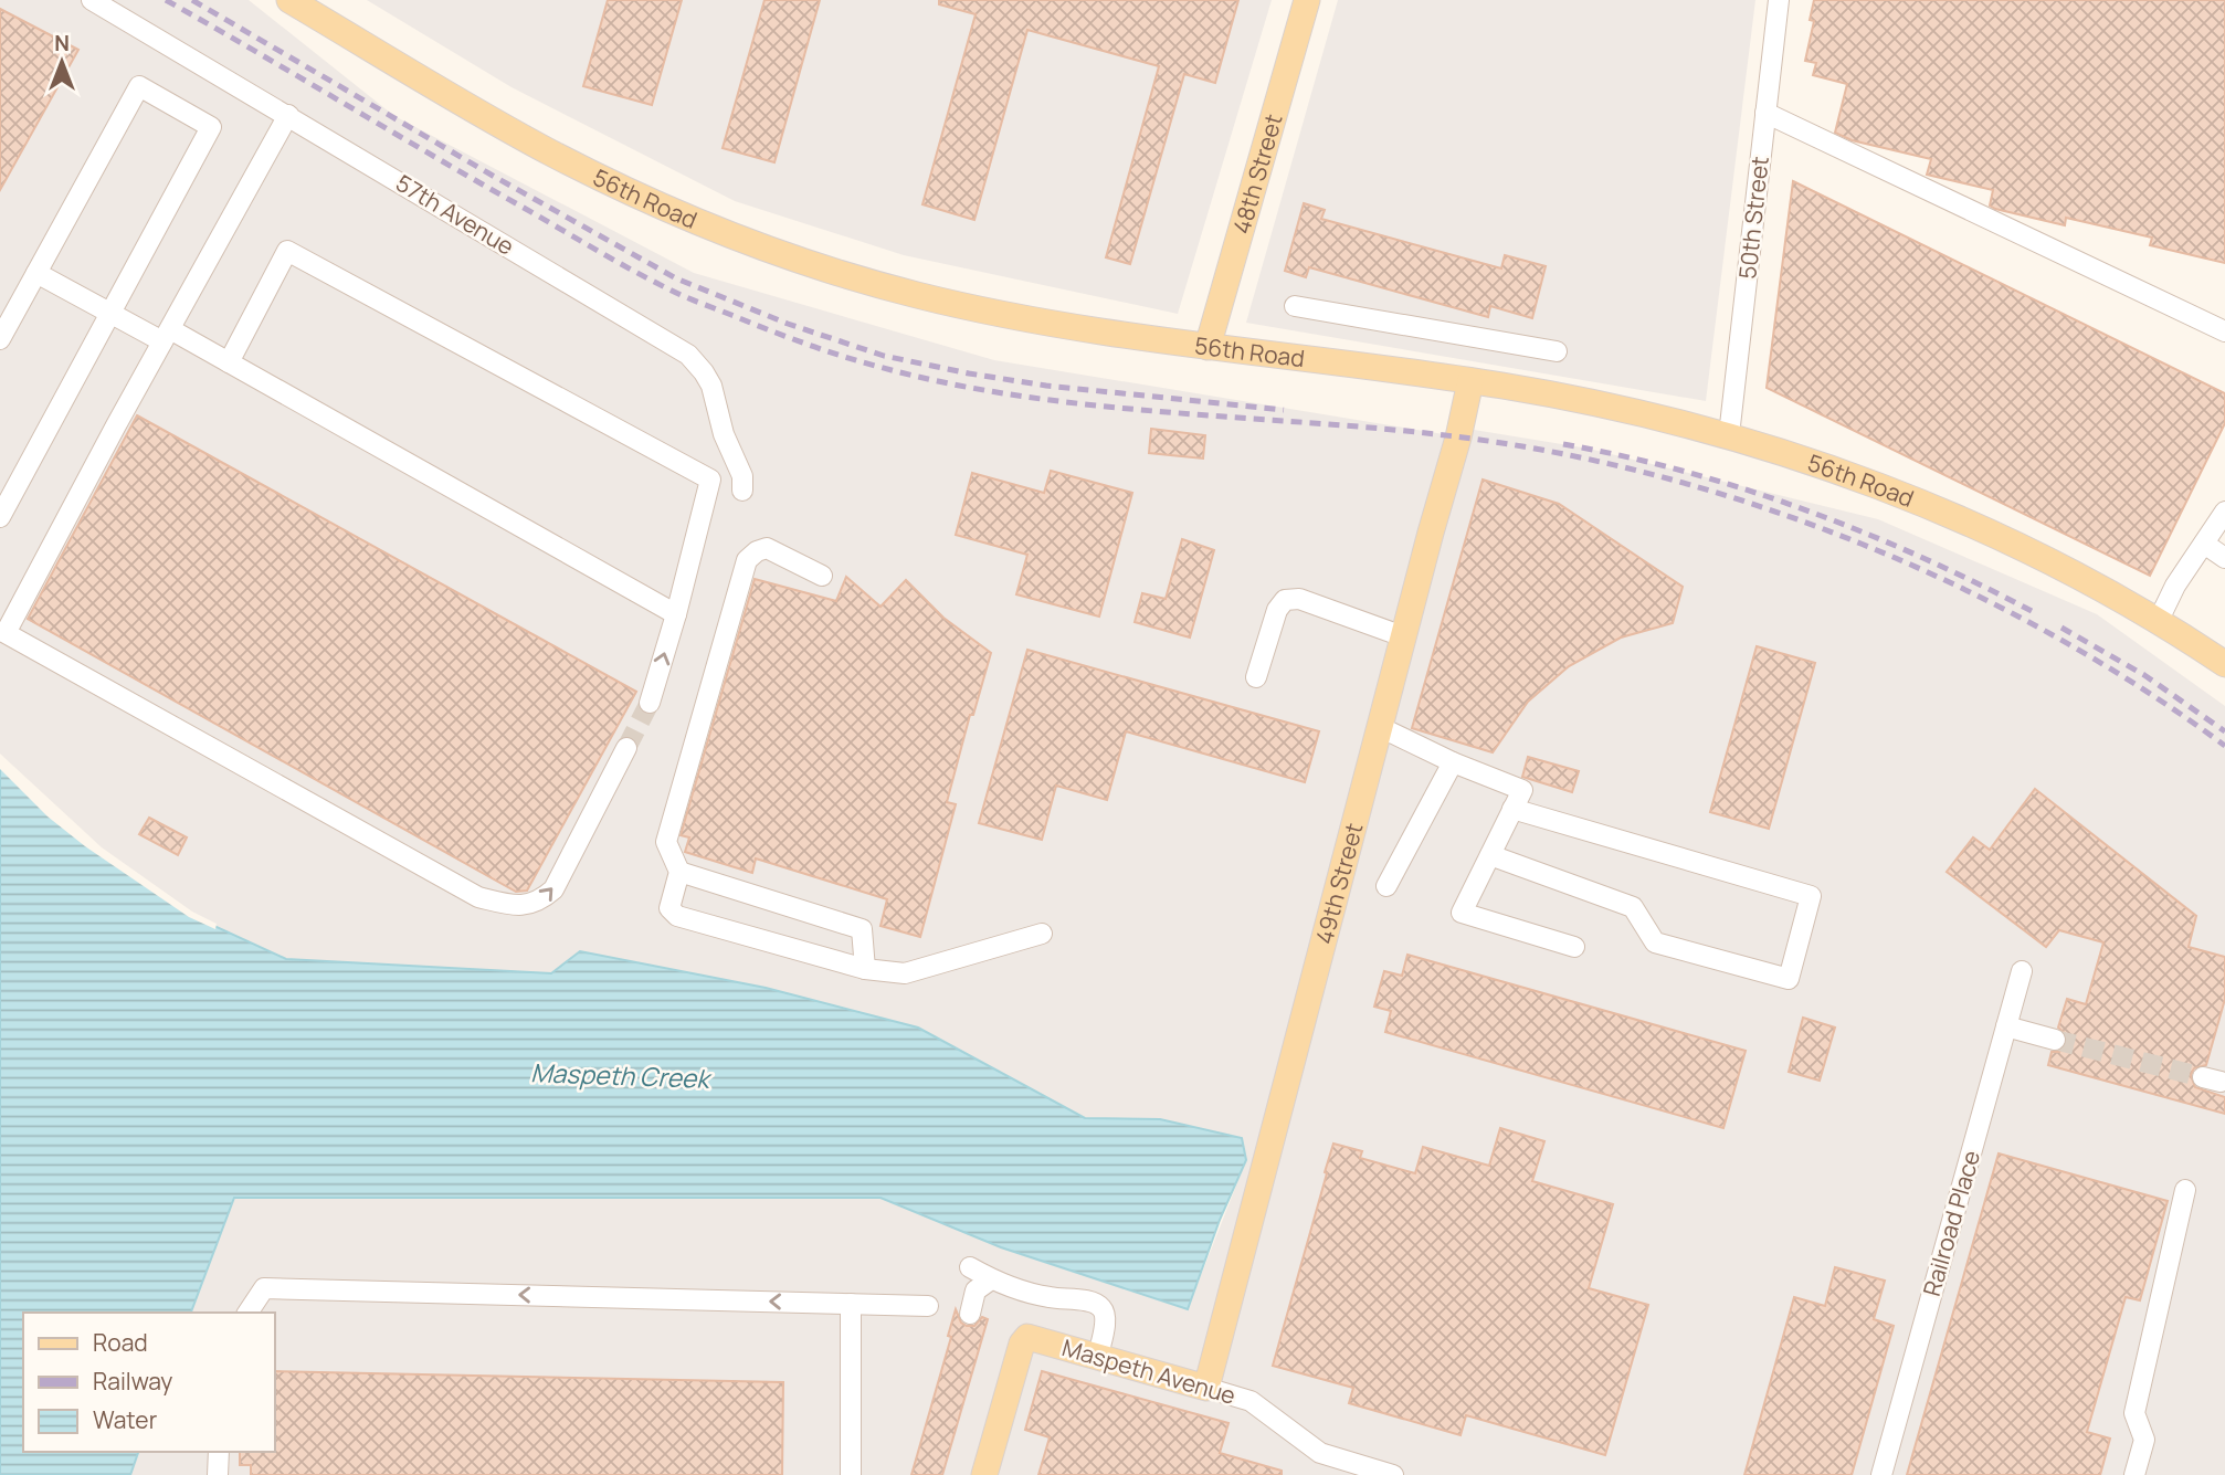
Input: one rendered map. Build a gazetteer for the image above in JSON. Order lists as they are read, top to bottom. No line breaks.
{"streets":{"main road":["48th Street","56th Road","49th Street","Maspeth Avenue"],"street":["57th Avenue","50th Street","Railroad Place"]},"crossings":[["48th Street","56th Road"],["56th Road","50th Street"],["56th Road","49th Street"],["49th Street","Maspeth Avenue"]],"water":["Maspeth Creek"],"legend":["Road","Railway","Water"],"north":"top"}
